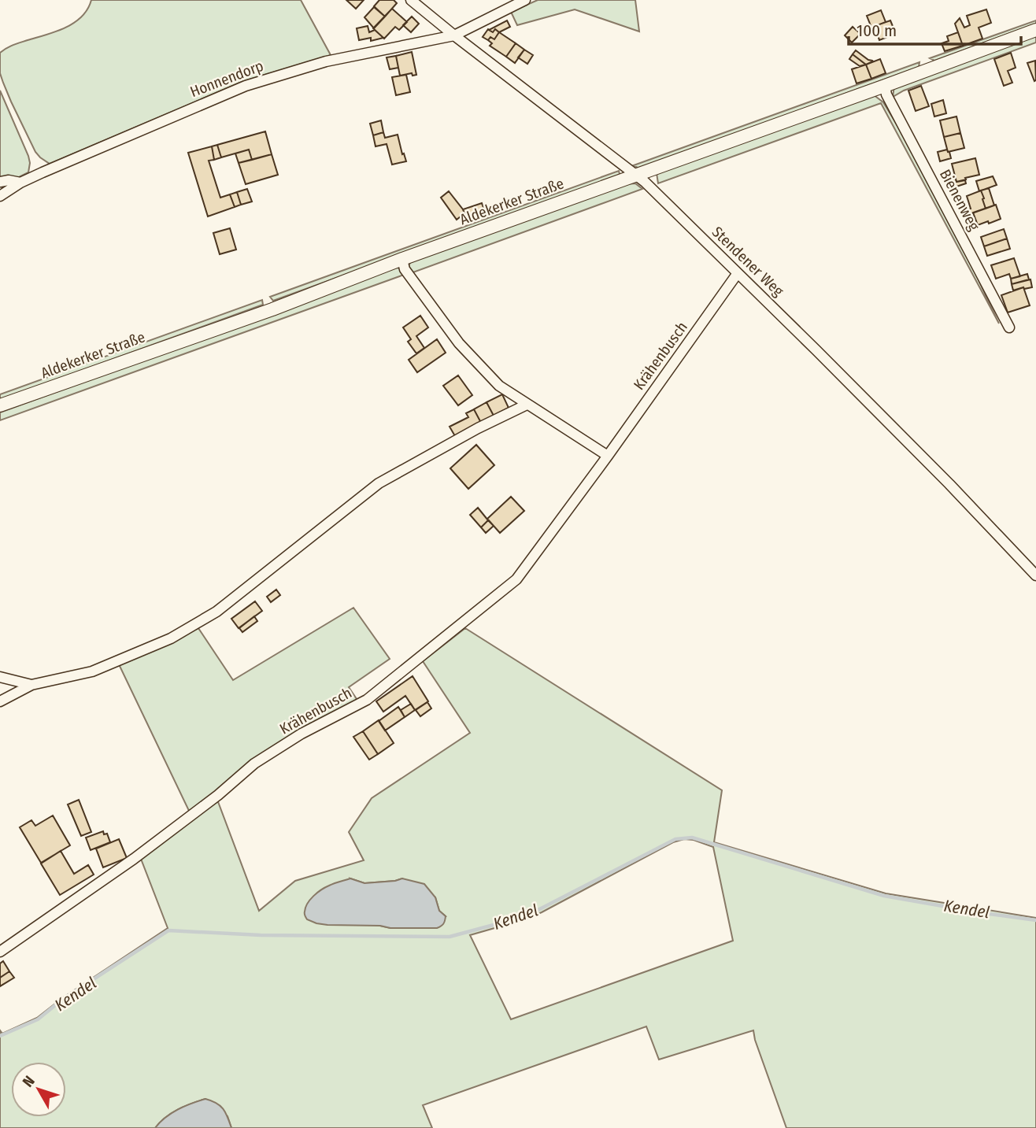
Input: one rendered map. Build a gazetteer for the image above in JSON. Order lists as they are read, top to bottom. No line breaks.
{"streets":{"street":["Honnendorp","Bienenweg","Aldekerker Straße","Stendener Weg","Krähenbusch"]},"crossings":[["Honnendorp","Stendener Weg"],["Bienenweg","Aldekerker Straße"],["Aldekerker Straße","Stendener Weg"],["Stendener Weg","Krähenbusch"]],"water":["Kendel"],"scale_bar":"100 m","north":"top left"}
